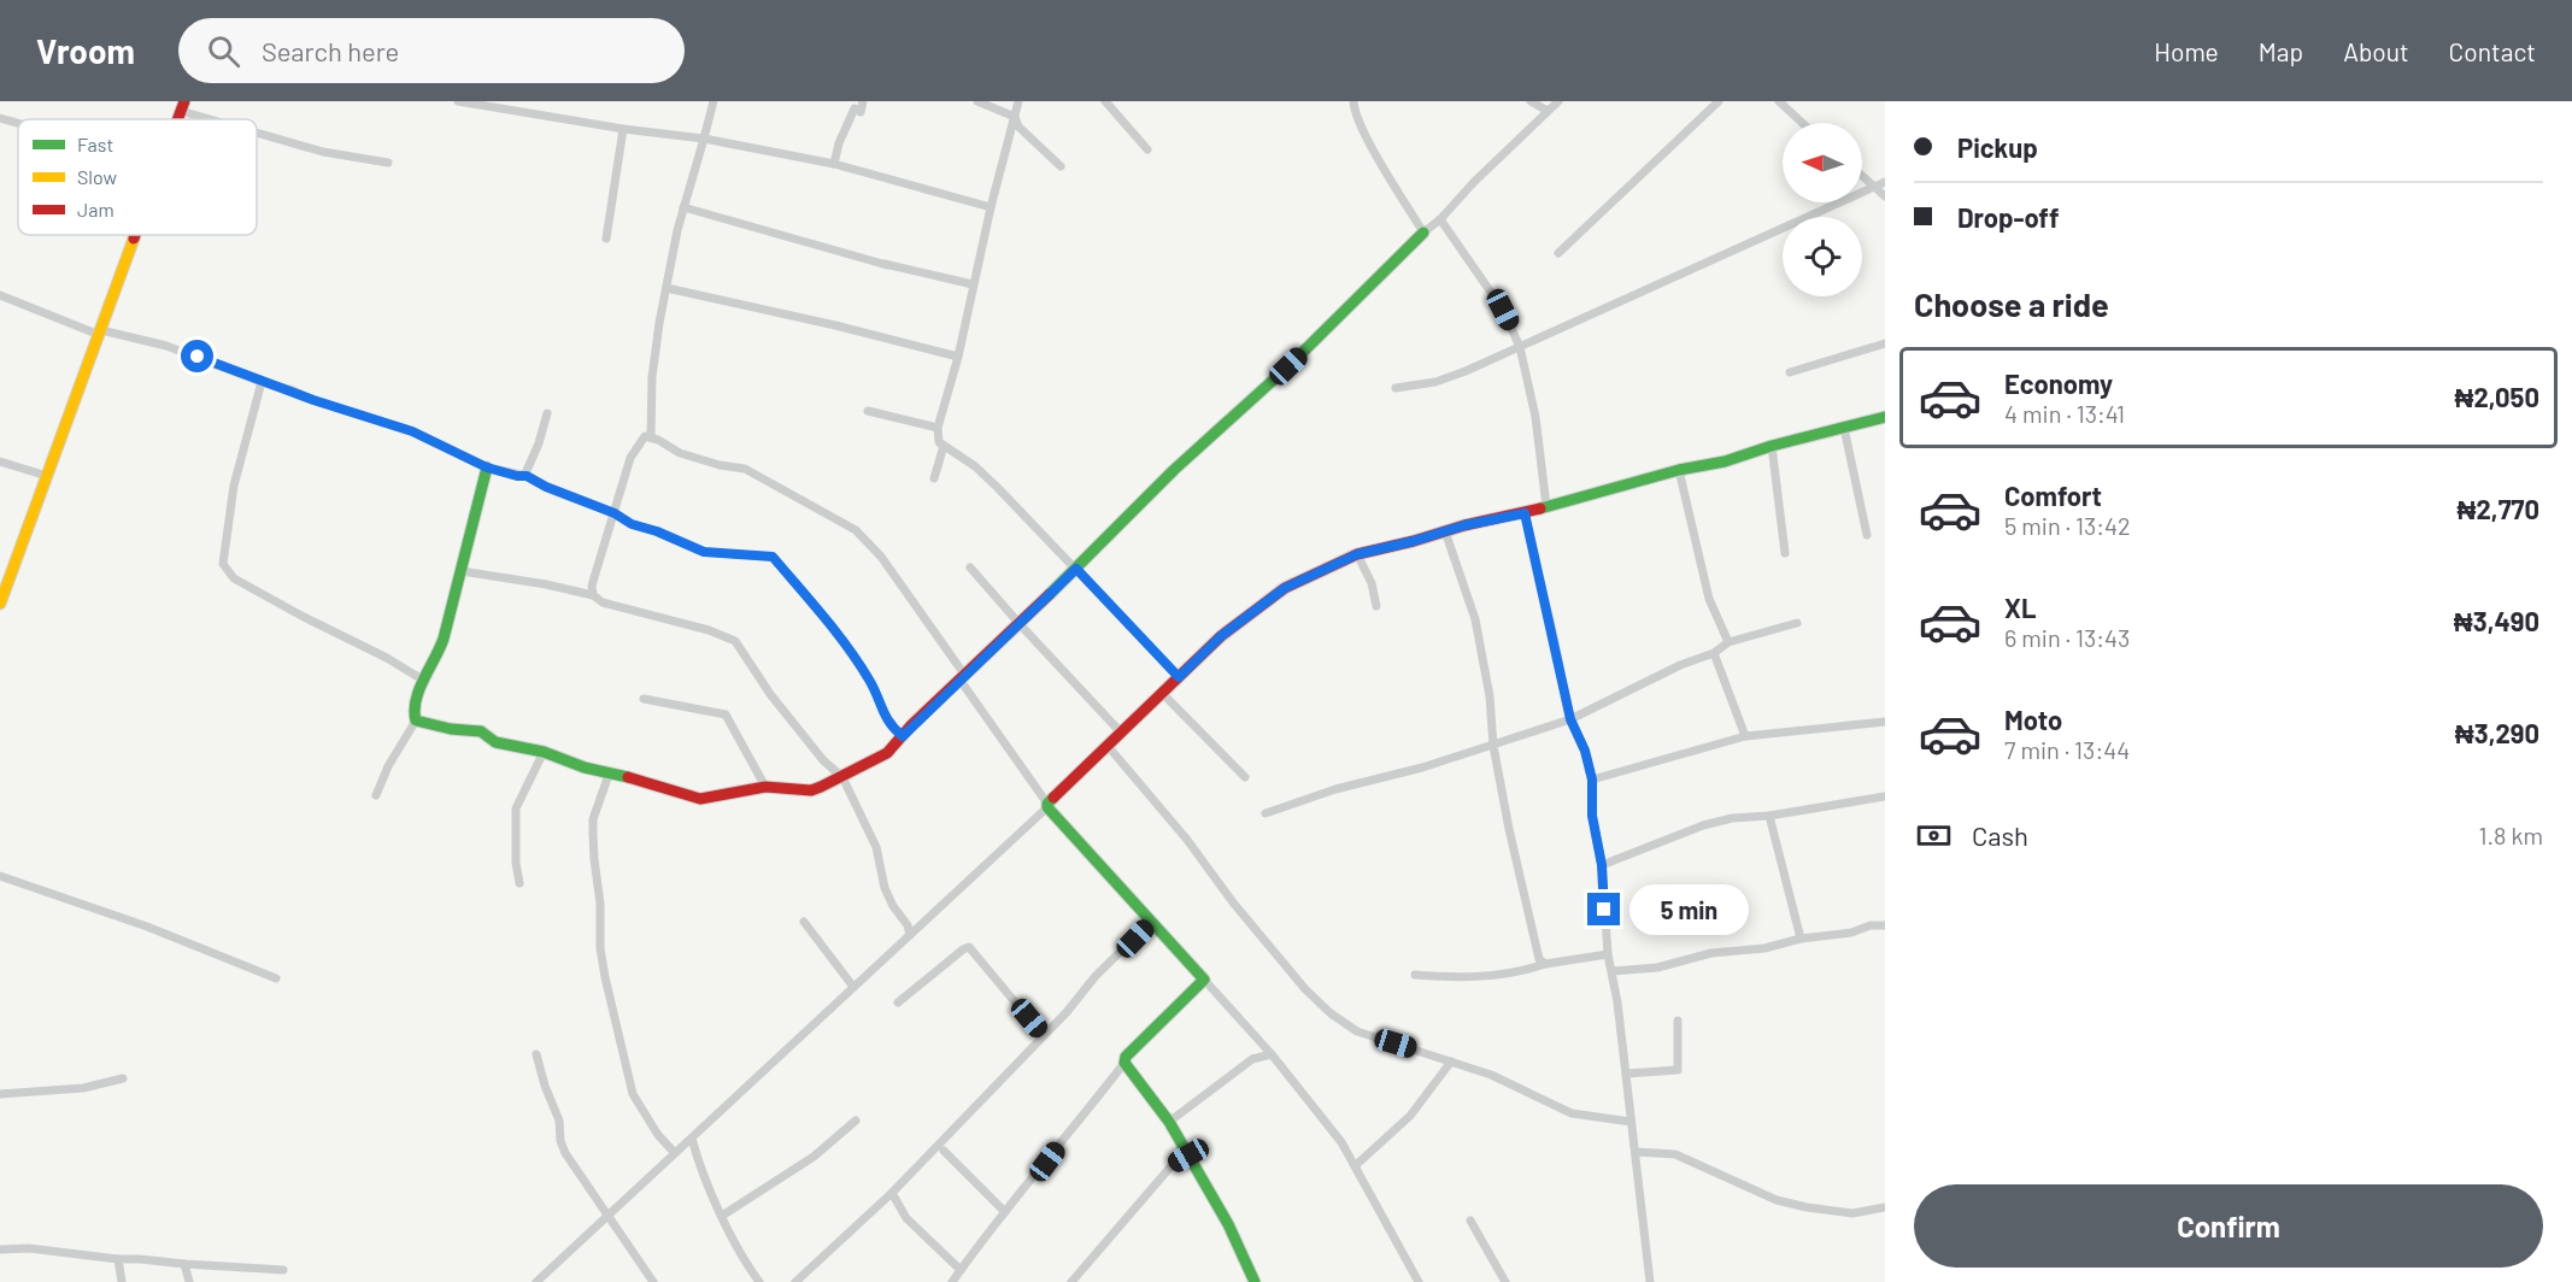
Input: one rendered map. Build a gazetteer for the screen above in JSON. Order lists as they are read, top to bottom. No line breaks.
{"legend":["Fast","Slow","Jam"],"north":"left","page":{"header":"Vroom","search":"Search here","nav":["Home","Map","About","Contact"],"banner":["Pickup","Drop-off"],"heading":"Choose a ride","list":[{"name":"Economy","note":"4 min · 13:41","value":"₦2,050"},{"name":"Comfort","note":"5 min · 13:42","value":"₦2,770"},{"name":"XL","note":"6 min · 13:43","value":"₦3,490"},{"name":"Moto","note":"7 min · 13:44","value":"₦3,290"}],"pay":["Cash","1.8 km"],"bubble":"5 min","buttons":"Confirm"}}
